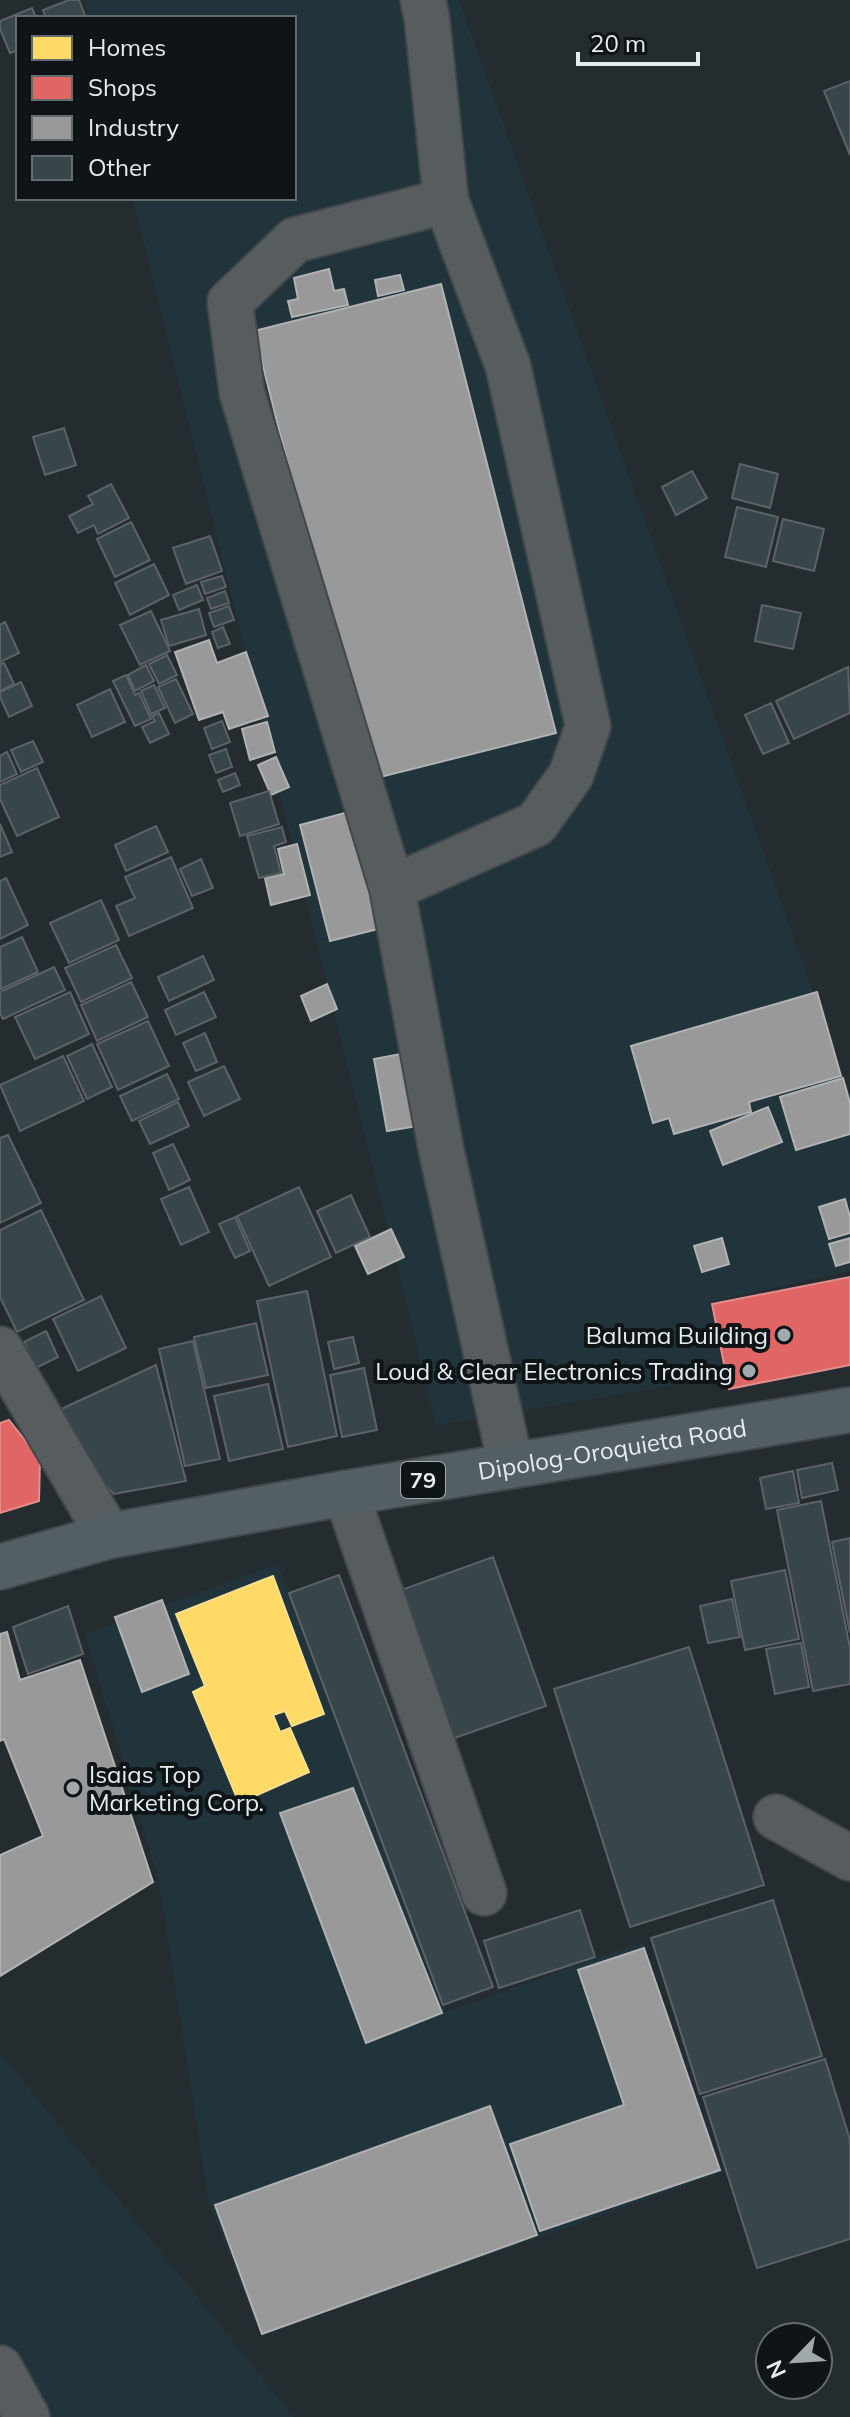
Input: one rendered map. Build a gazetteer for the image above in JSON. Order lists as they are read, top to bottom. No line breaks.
{"streets":{"main road":["Dipolog-Oroquieta Road","79"]},"places":["Baluma Building","Loud & Clear Electronics Trading","Isaias Top Marketing Corp."],"legend":["Homes","Shops","Industry","Other"],"scale_bar":"20 m","north":"bottom left"}
